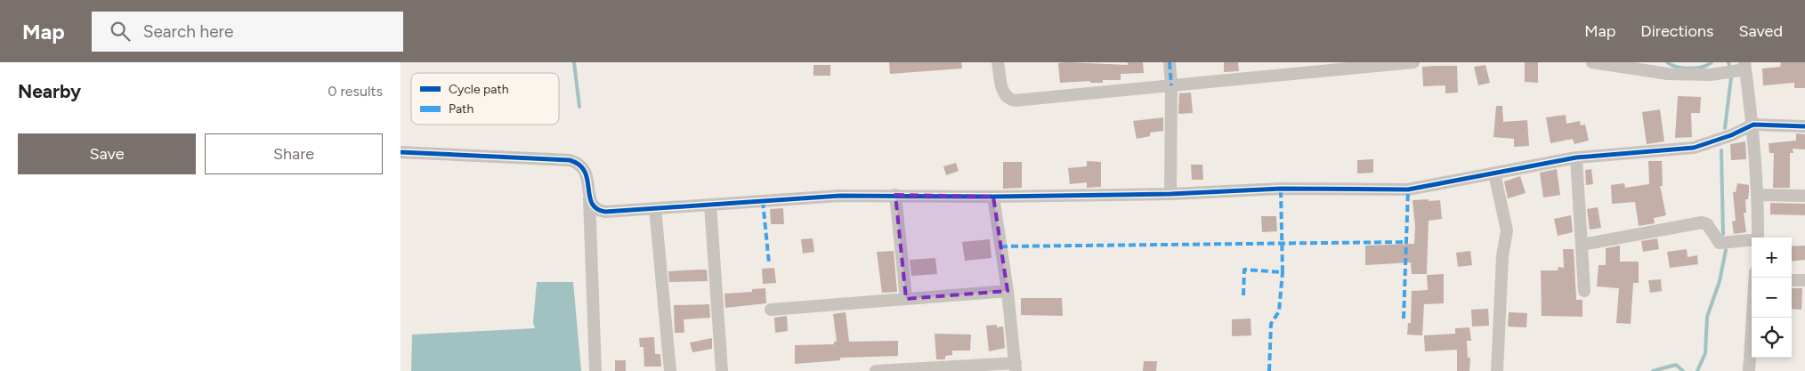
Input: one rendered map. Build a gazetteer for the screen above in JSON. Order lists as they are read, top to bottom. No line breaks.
{"legend":["Cycle path","Path"],"page":{"header":"Map","search":"Search here","nav":["Map","Directions","Saved"],"heading":["Nearby","0 results"],"buttons":["Save","Share"],"map_buttons":["+","−"]}}
